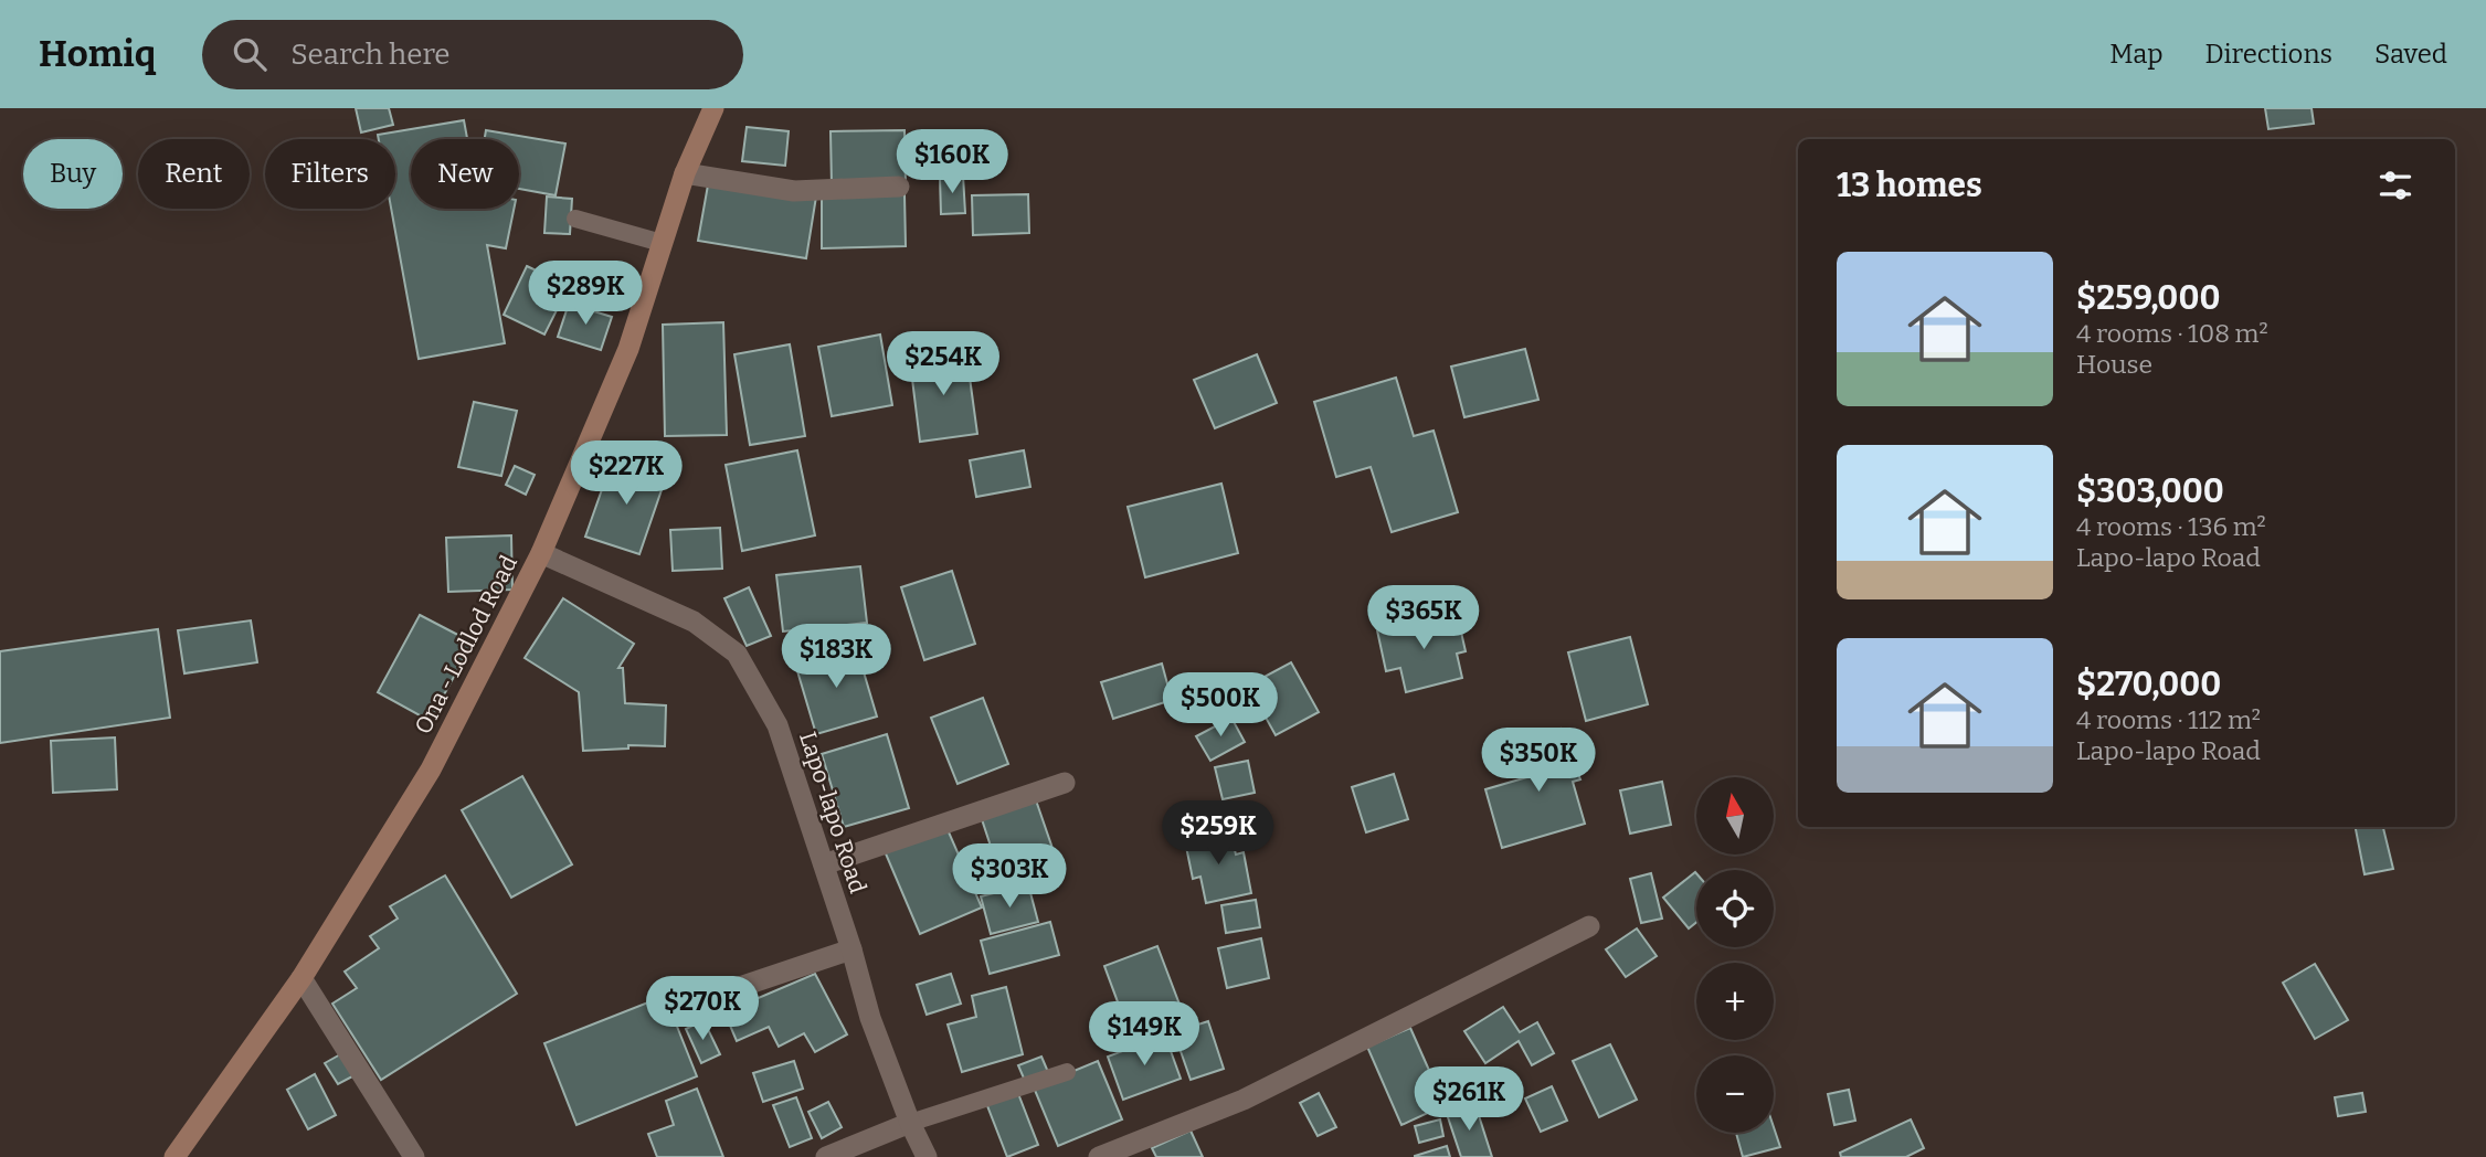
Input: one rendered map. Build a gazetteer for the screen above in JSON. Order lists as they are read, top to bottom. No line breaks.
{"streets":{"main road":["Ona - Lodlod Road"],"street":["Lapo-lapo Road"]},"crossings":[["Ona - Lodlod Road","Lapo-lapo Road"]],"north":"top","page":{"header":"Homiq","search":"Search here","nav":["Map","Directions","Saved"],"price":["$160K","$289K","$254K","$227K","$365K","$183K","$500K","$350K","$259K","$303K","$270K","$149K","$261K"],"chip":["Buy","Rent","Filters","New"],"heading":"13 homes","list":[{"name":"$259,000","note":"4 rooms · 108 m² · House"},{"name":"$303,000","note":"4 rooms · 136 m² · Lapo-lapo Road"},{"name":"$270,000","note":"4 rooms · 112 m² · Lapo-lapo Road"}],"map_buttons":["+","−"]}}
